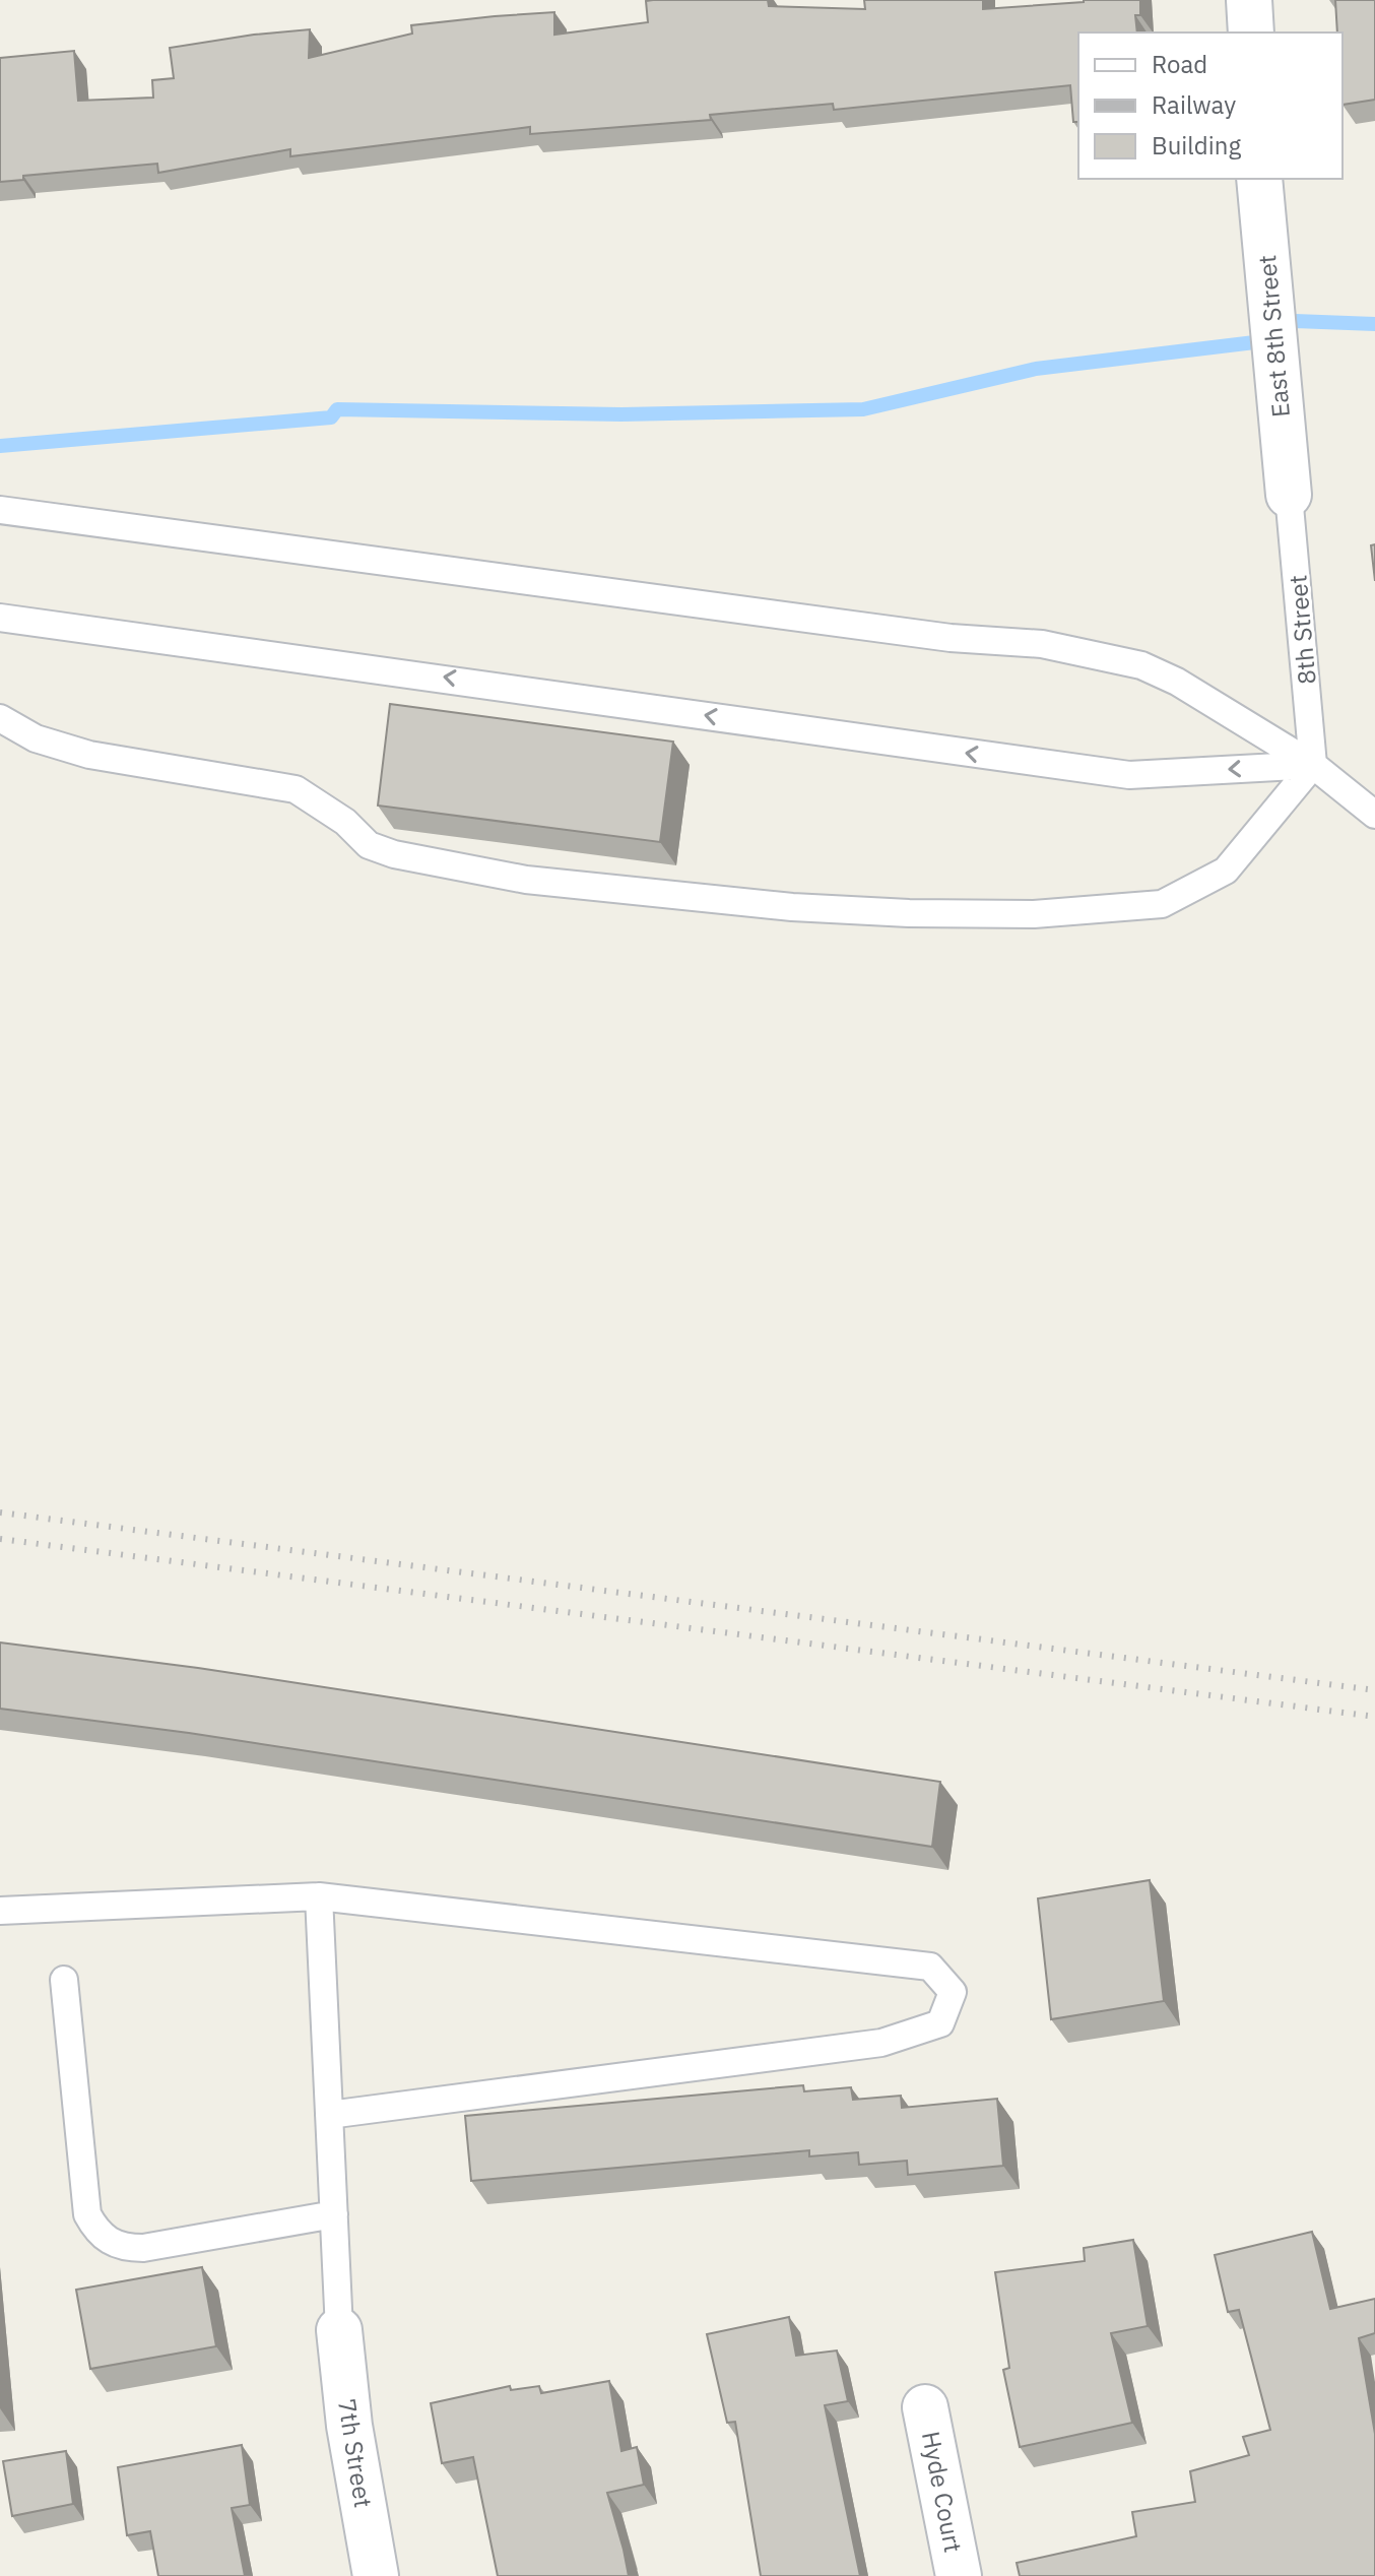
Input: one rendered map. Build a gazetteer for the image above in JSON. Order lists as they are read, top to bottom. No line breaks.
{"streets":{"street":["East 8th Street","7th Street","Hyde Court"],"lane":["8th Street"]},"crossings":[["East 8th Street","8th Street"]],"legend":["Road","Railway","Building"]}
